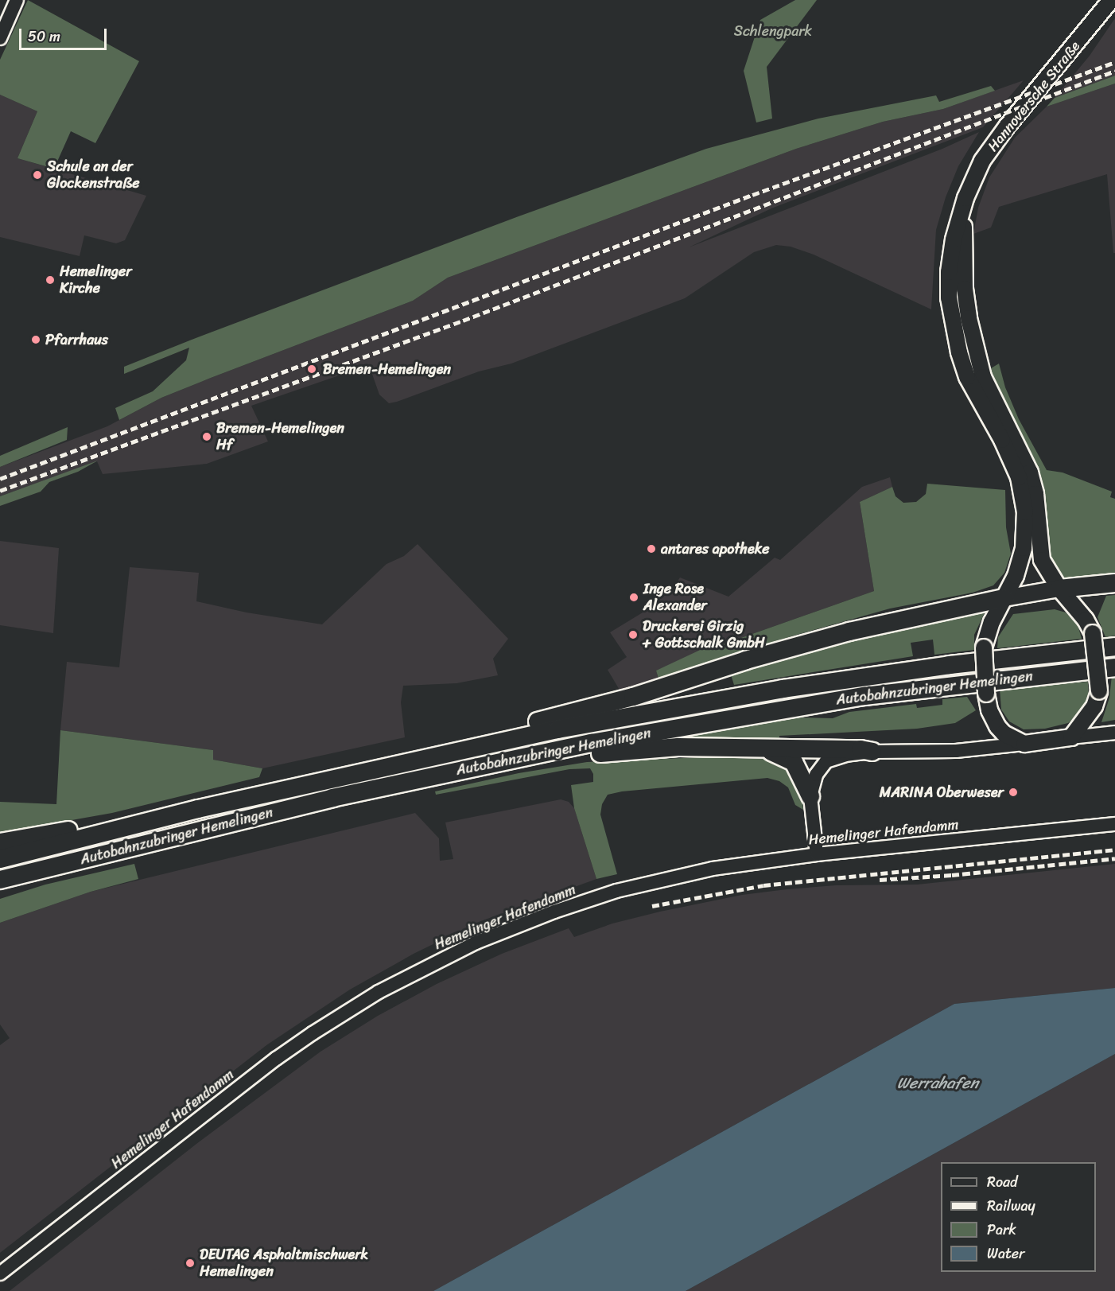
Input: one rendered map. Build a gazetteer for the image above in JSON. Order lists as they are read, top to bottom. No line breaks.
{"streets":{"highway":["Autobahnzubringer Hemelingen"],"main road":["Hannoversche Straße"],"street":["Hemelinger Hafendamm"]},"water":["Werrahafen"],"parks":["Schlengpark"],"places":["Schule an der Glockenstraße","Hemelinger Kirche","Pfarrhaus","Bremen-Hemelingen","Bremen-Hemelingen Hf","antares apotheke","Inge Rose Alexander","Druckerei Girzig + Gottschalk GmbH","MARINA Oberweser","DEUTAG Asphaltmischwerk Hemelingen"],"legend":["Road","Railway","Park","Water"],"scale_bar":"50 m"}
